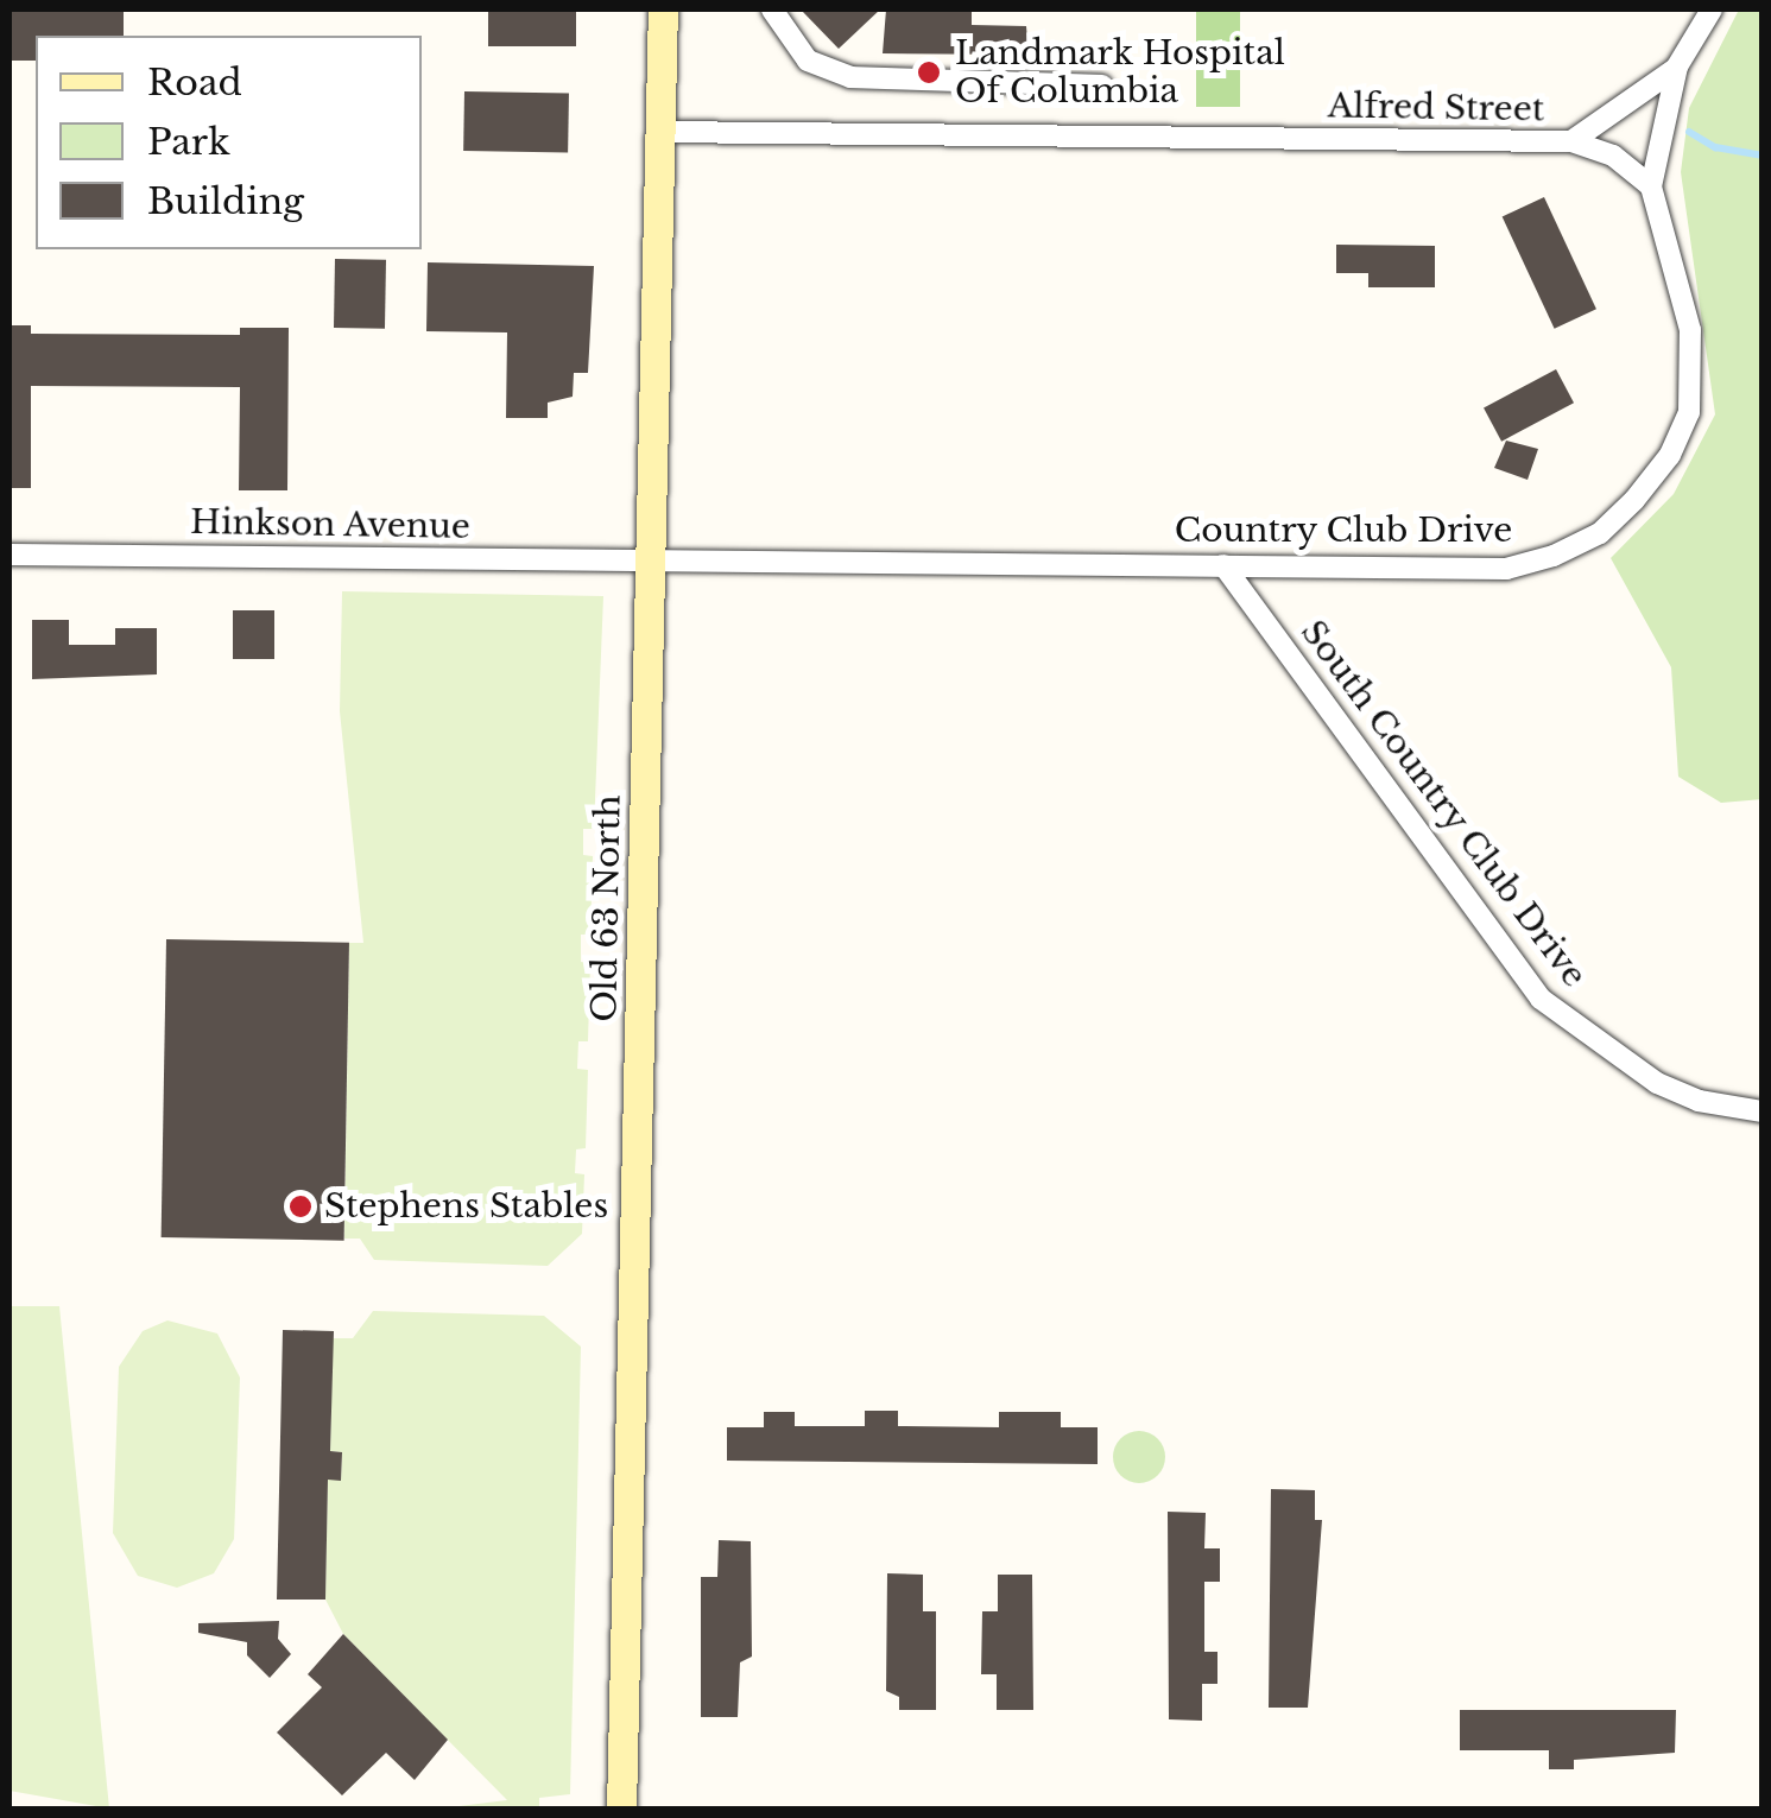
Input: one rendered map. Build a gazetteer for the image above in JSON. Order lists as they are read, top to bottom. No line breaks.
{"streets":{"main road":["Old 63 North"],"street":["Alfred Street","Hinkson Avenue","Country Club Drive","South Country Club Drive"]},"crossings":[["Alfred Street","Country Club Drive"],["Alfred Street","Old 63 North"],["Hinkson Avenue","Country Club Drive"],["Hinkson Avenue","Old 63 North"],["Country Club Drive","South Country Club Drive"],["Country Club Drive","Old 63 North"]],"places":["Landmark Hospital Of Columbia","Stephens Stables"],"legend":["Road","Park","Building"]}
